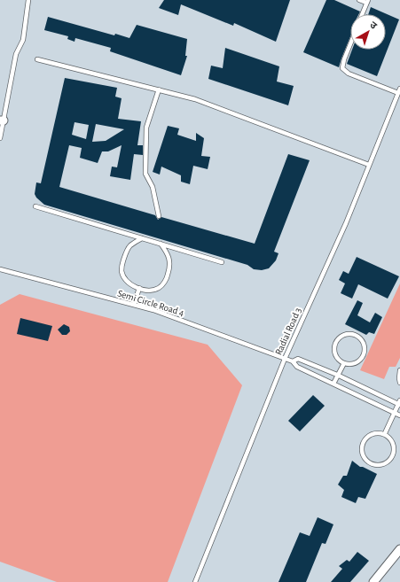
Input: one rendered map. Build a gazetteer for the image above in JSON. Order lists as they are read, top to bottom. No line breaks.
{"streets":{"lane":["Semi Circle Road 4","Radial Road 3"]},"crossings":[["Semi Circle Road 4","Radial Road 3"]],"north":"top right"}
